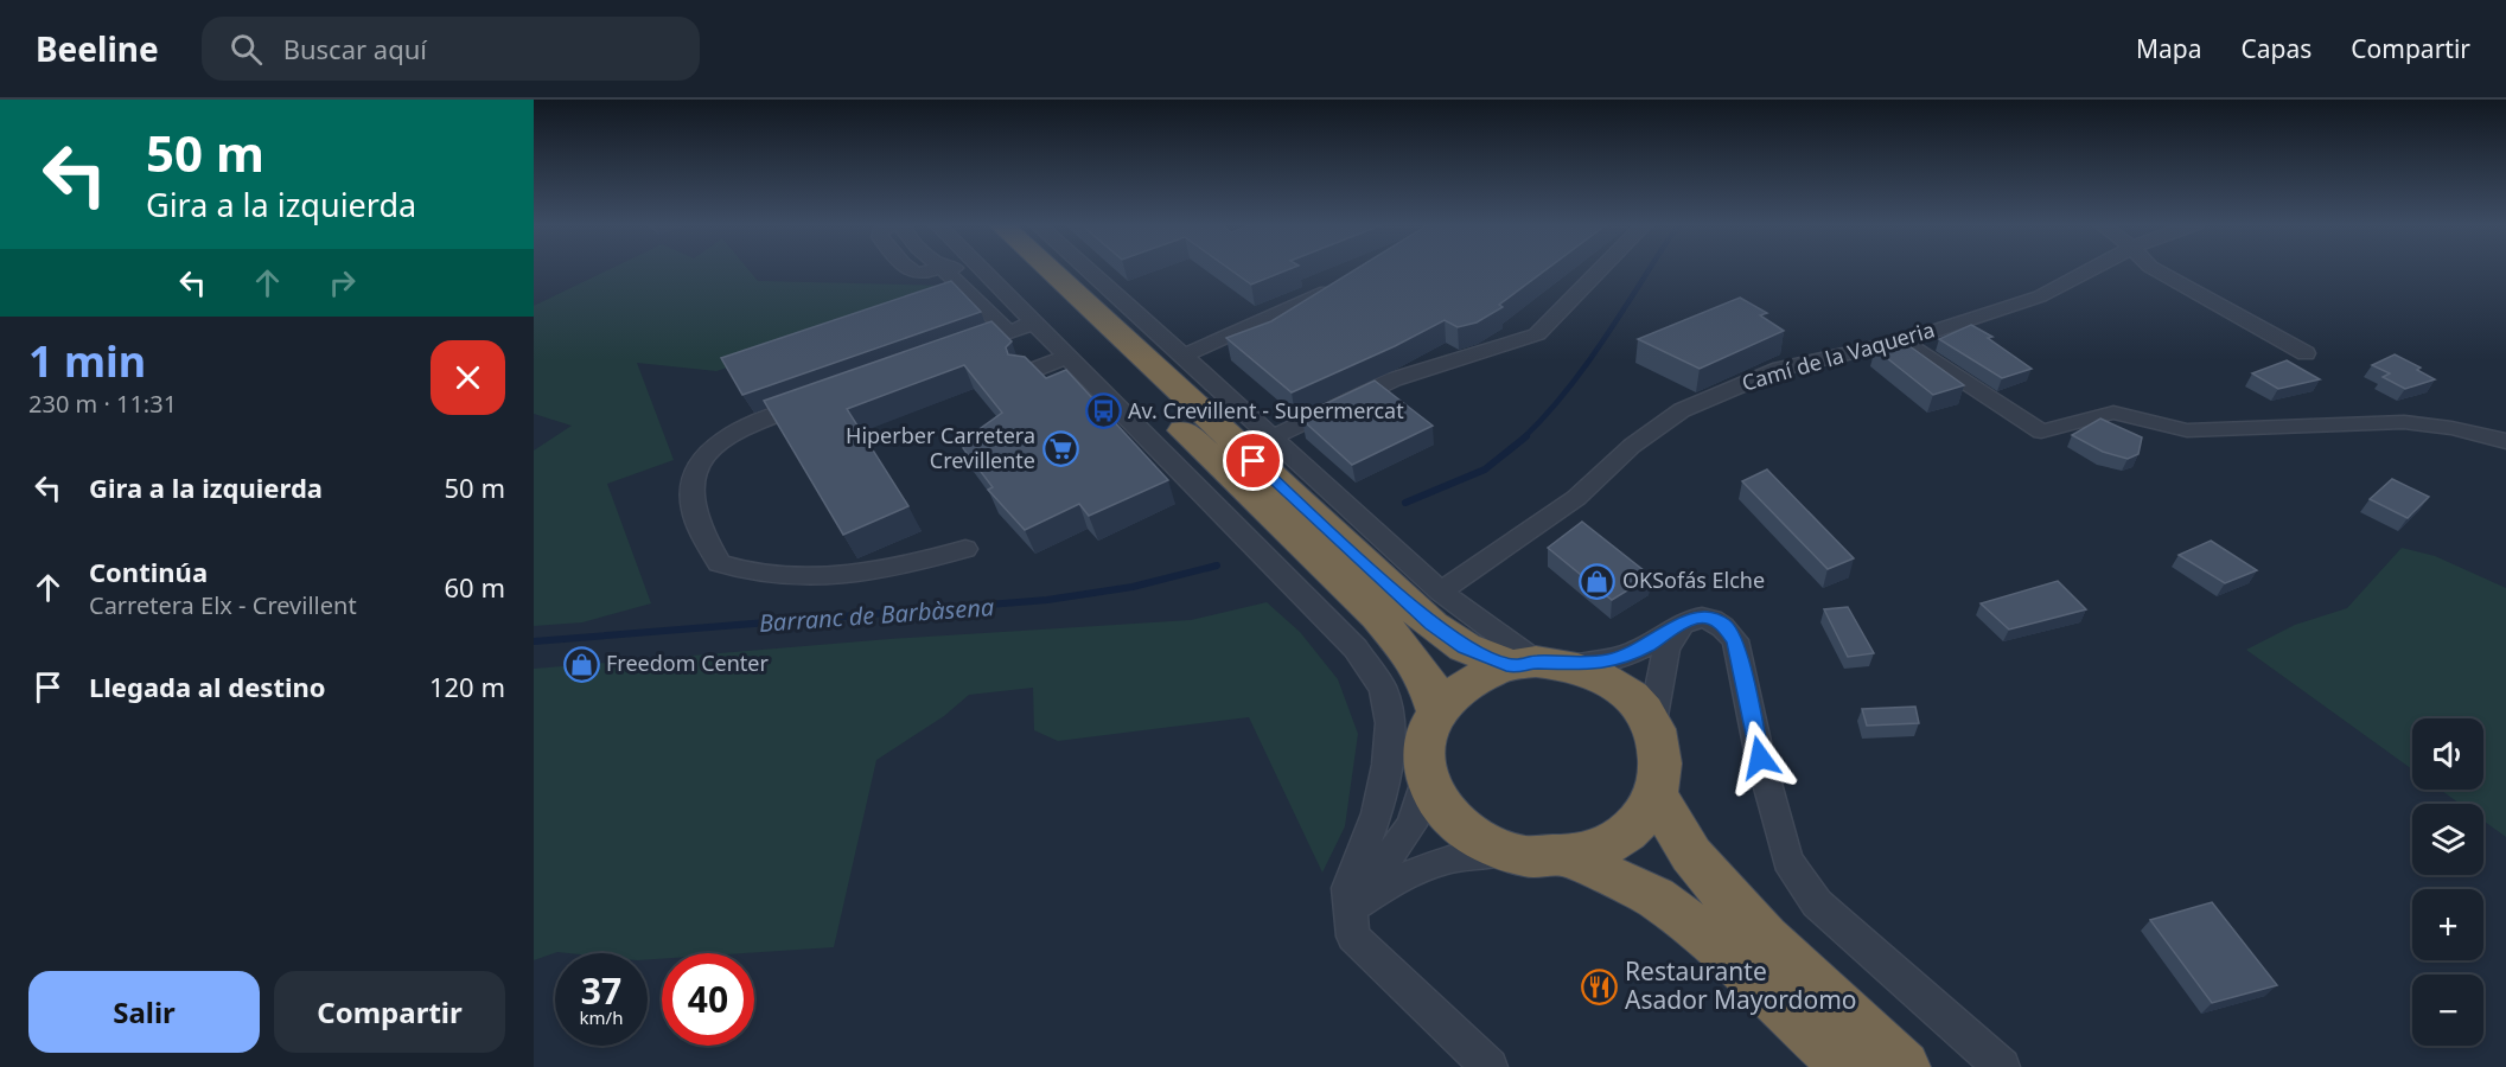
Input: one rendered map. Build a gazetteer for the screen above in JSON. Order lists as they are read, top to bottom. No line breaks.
{"streets":{"street":["Camí de la Vaqueria"]},"water":["Barranc de Barbàsena"],"places":{"bus stop":["Av. Crevillent - Supermercat"],"supermarket":["Hiperber Carretera Crevillente"],"shop":["OKSofás Elche","Freedom Center"],"restaurant":["Restaurante Asador Mayordomo"]},"page":{"header":"Beeline","search":"Buscar aquí","nav":["Mapa","Capas","Compartir"],"turn":["50 m","Gira a la izquierda"],"heading":["1 min","230 m · 11:31"],"list":[{"name":"Gira a la izquierda","value":"50 m"},{"name":"Continúa","note":"Carretera Elx - Crevillent","value":"60 m"},{"name":"Llegada al destino","value":"120 m"}],"map_buttons":["+","−"],"speed":"37 km/h","limit":"40","buttons":["Salir","Compartir"]}}
